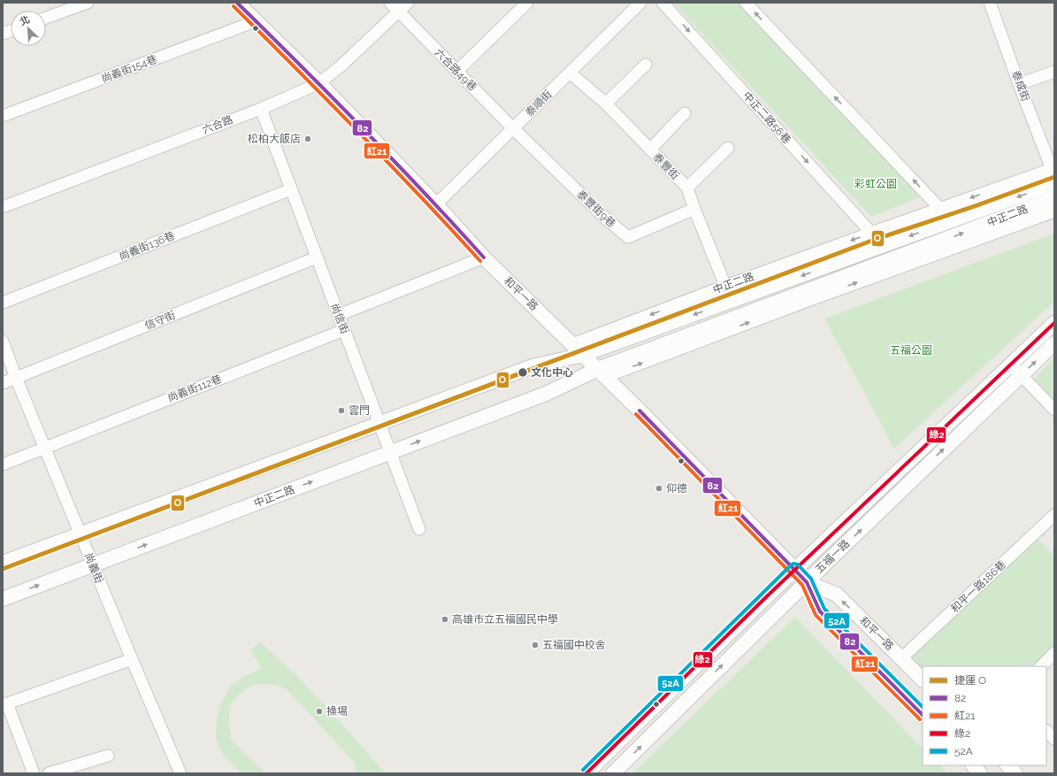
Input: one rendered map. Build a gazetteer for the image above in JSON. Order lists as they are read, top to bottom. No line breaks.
{"streets":{"street":["尚義街154巷","六合路49巷","泰成街","泰順街","中正二路56巷","六合路","泰豐街","泰豐街9巷","中正二路","尚義街136巷","和平一路","尚信街","信守街","尚義街112巷","五福一路","尚義街","和平一路186巷"]},"crossings":[["尚義街154巷","和平一路"],["六合路49巷","泰順街"],["六合路49巷","六合路"],["六合路49巷","泰豐街9巷"],["泰成街","中正二路"],["泰順街","泰豐街"],["泰順街","泰豐街9巷"],["泰順街","和平一路"],["中正二路56巷","中正二路"],["六合路","和平一路"],["六合路","尚信街"],["泰豐街","泰豐街9巷"],["泰豐街","中正二路"],["中正二路","和平一路"],["中正二路","尚信街"],["中正二路","尚義街"],["尚義街136巷","尚信街"],["和平一路","五福一路"],["和平一路","和平一路186巷"],["尚信街","信守街"],["尚信街","尚義街112巷"],["信守街","尚義街"],["尚義街112巷","尚義街"]],"parks":["彩虹公園","五福公園"],"places":["松柏大飯店","文化中心","雲門","仰德","高雄市立五福國民中學","五福國中校舍","操場"],"lines":["transit line 82","transit line 紅21","metro line O","transit line 綠2","transit line 52A"],"legend":["捷運 O","82","紅21","綠2","52A"],"north":"top left"}
